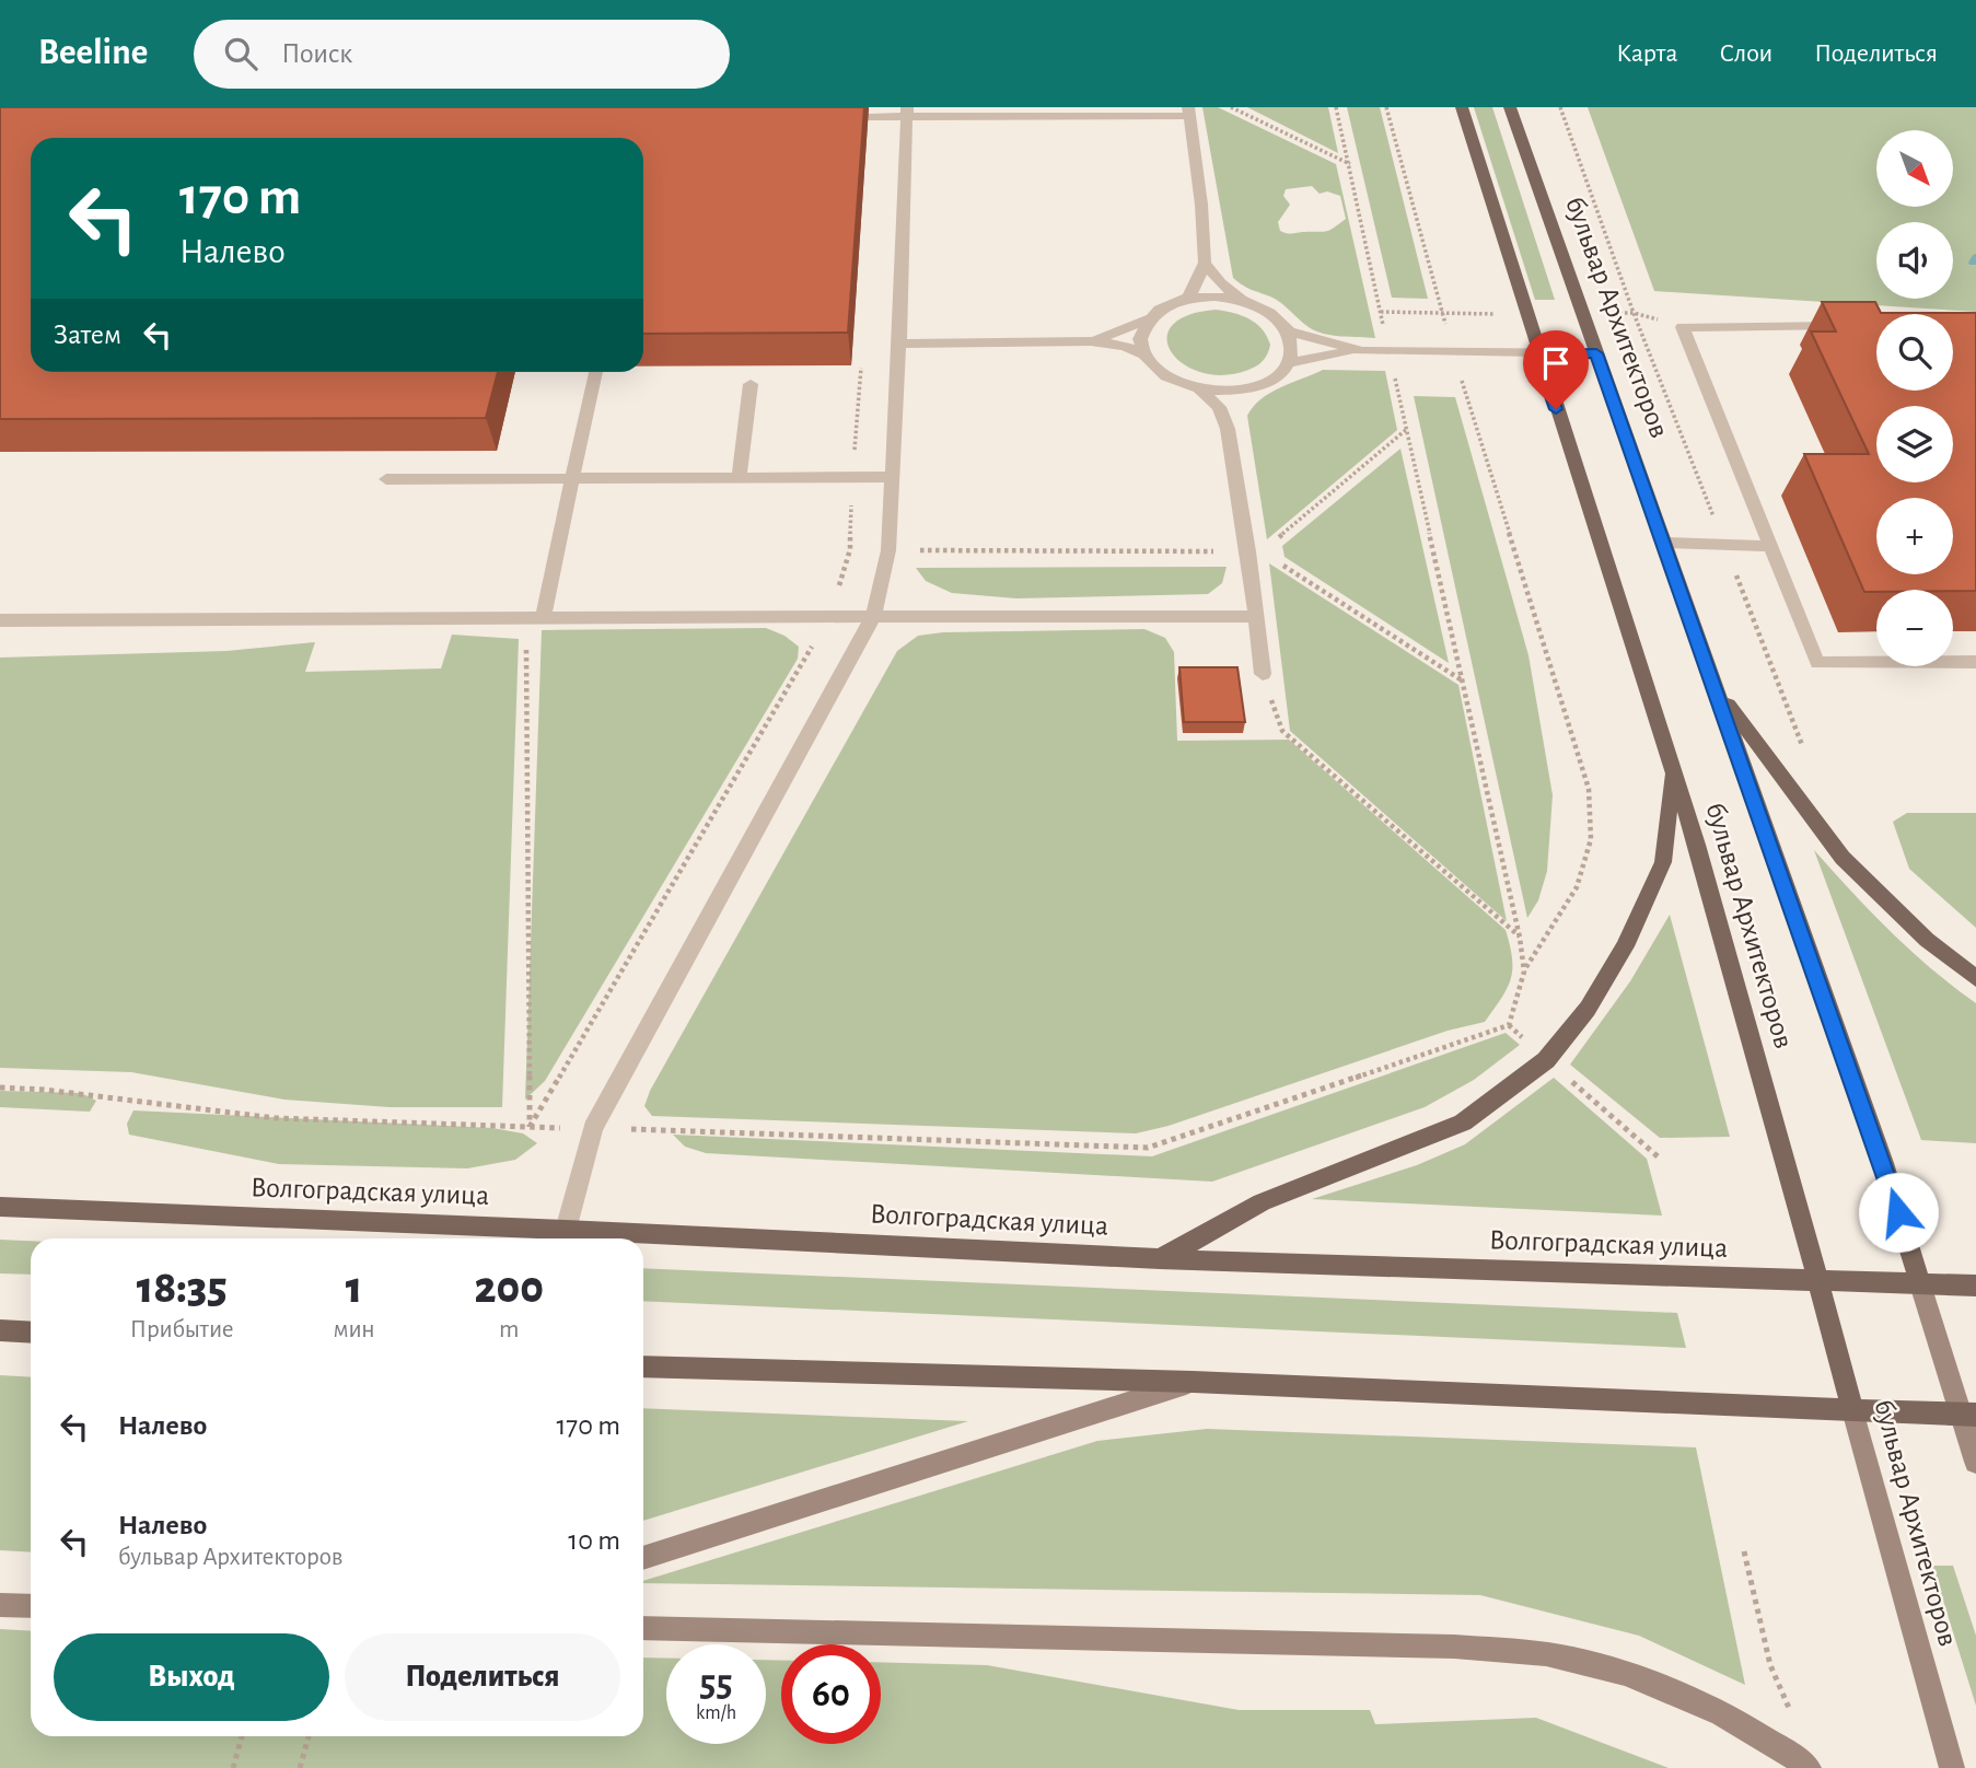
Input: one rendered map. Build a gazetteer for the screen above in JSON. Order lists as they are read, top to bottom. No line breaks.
{"streets":{"main road":["бульвар Архитекторов","Волгоградская улица"]},"crossings":[["бульвар Архитекторов","Волгоградская улица"]],"north":"bottom right","page":{"header":"Beeline","search":"Поиск","nav":["Карта","Слои","Поделиться"],"map_buttons":["+","−"],"turn":["170 m","Налево"],"then":"Затем","eta":["18:35","Прибытие","1","мин","200","m"],"list":[{"name":"Налево","value":"170 m"},{"name":"Налево","note":"бульвар Архитекторов","value":"10 m"}],"buttons":["Выход","Поделиться"],"speed":"55 km/h","limit":"60"}}
